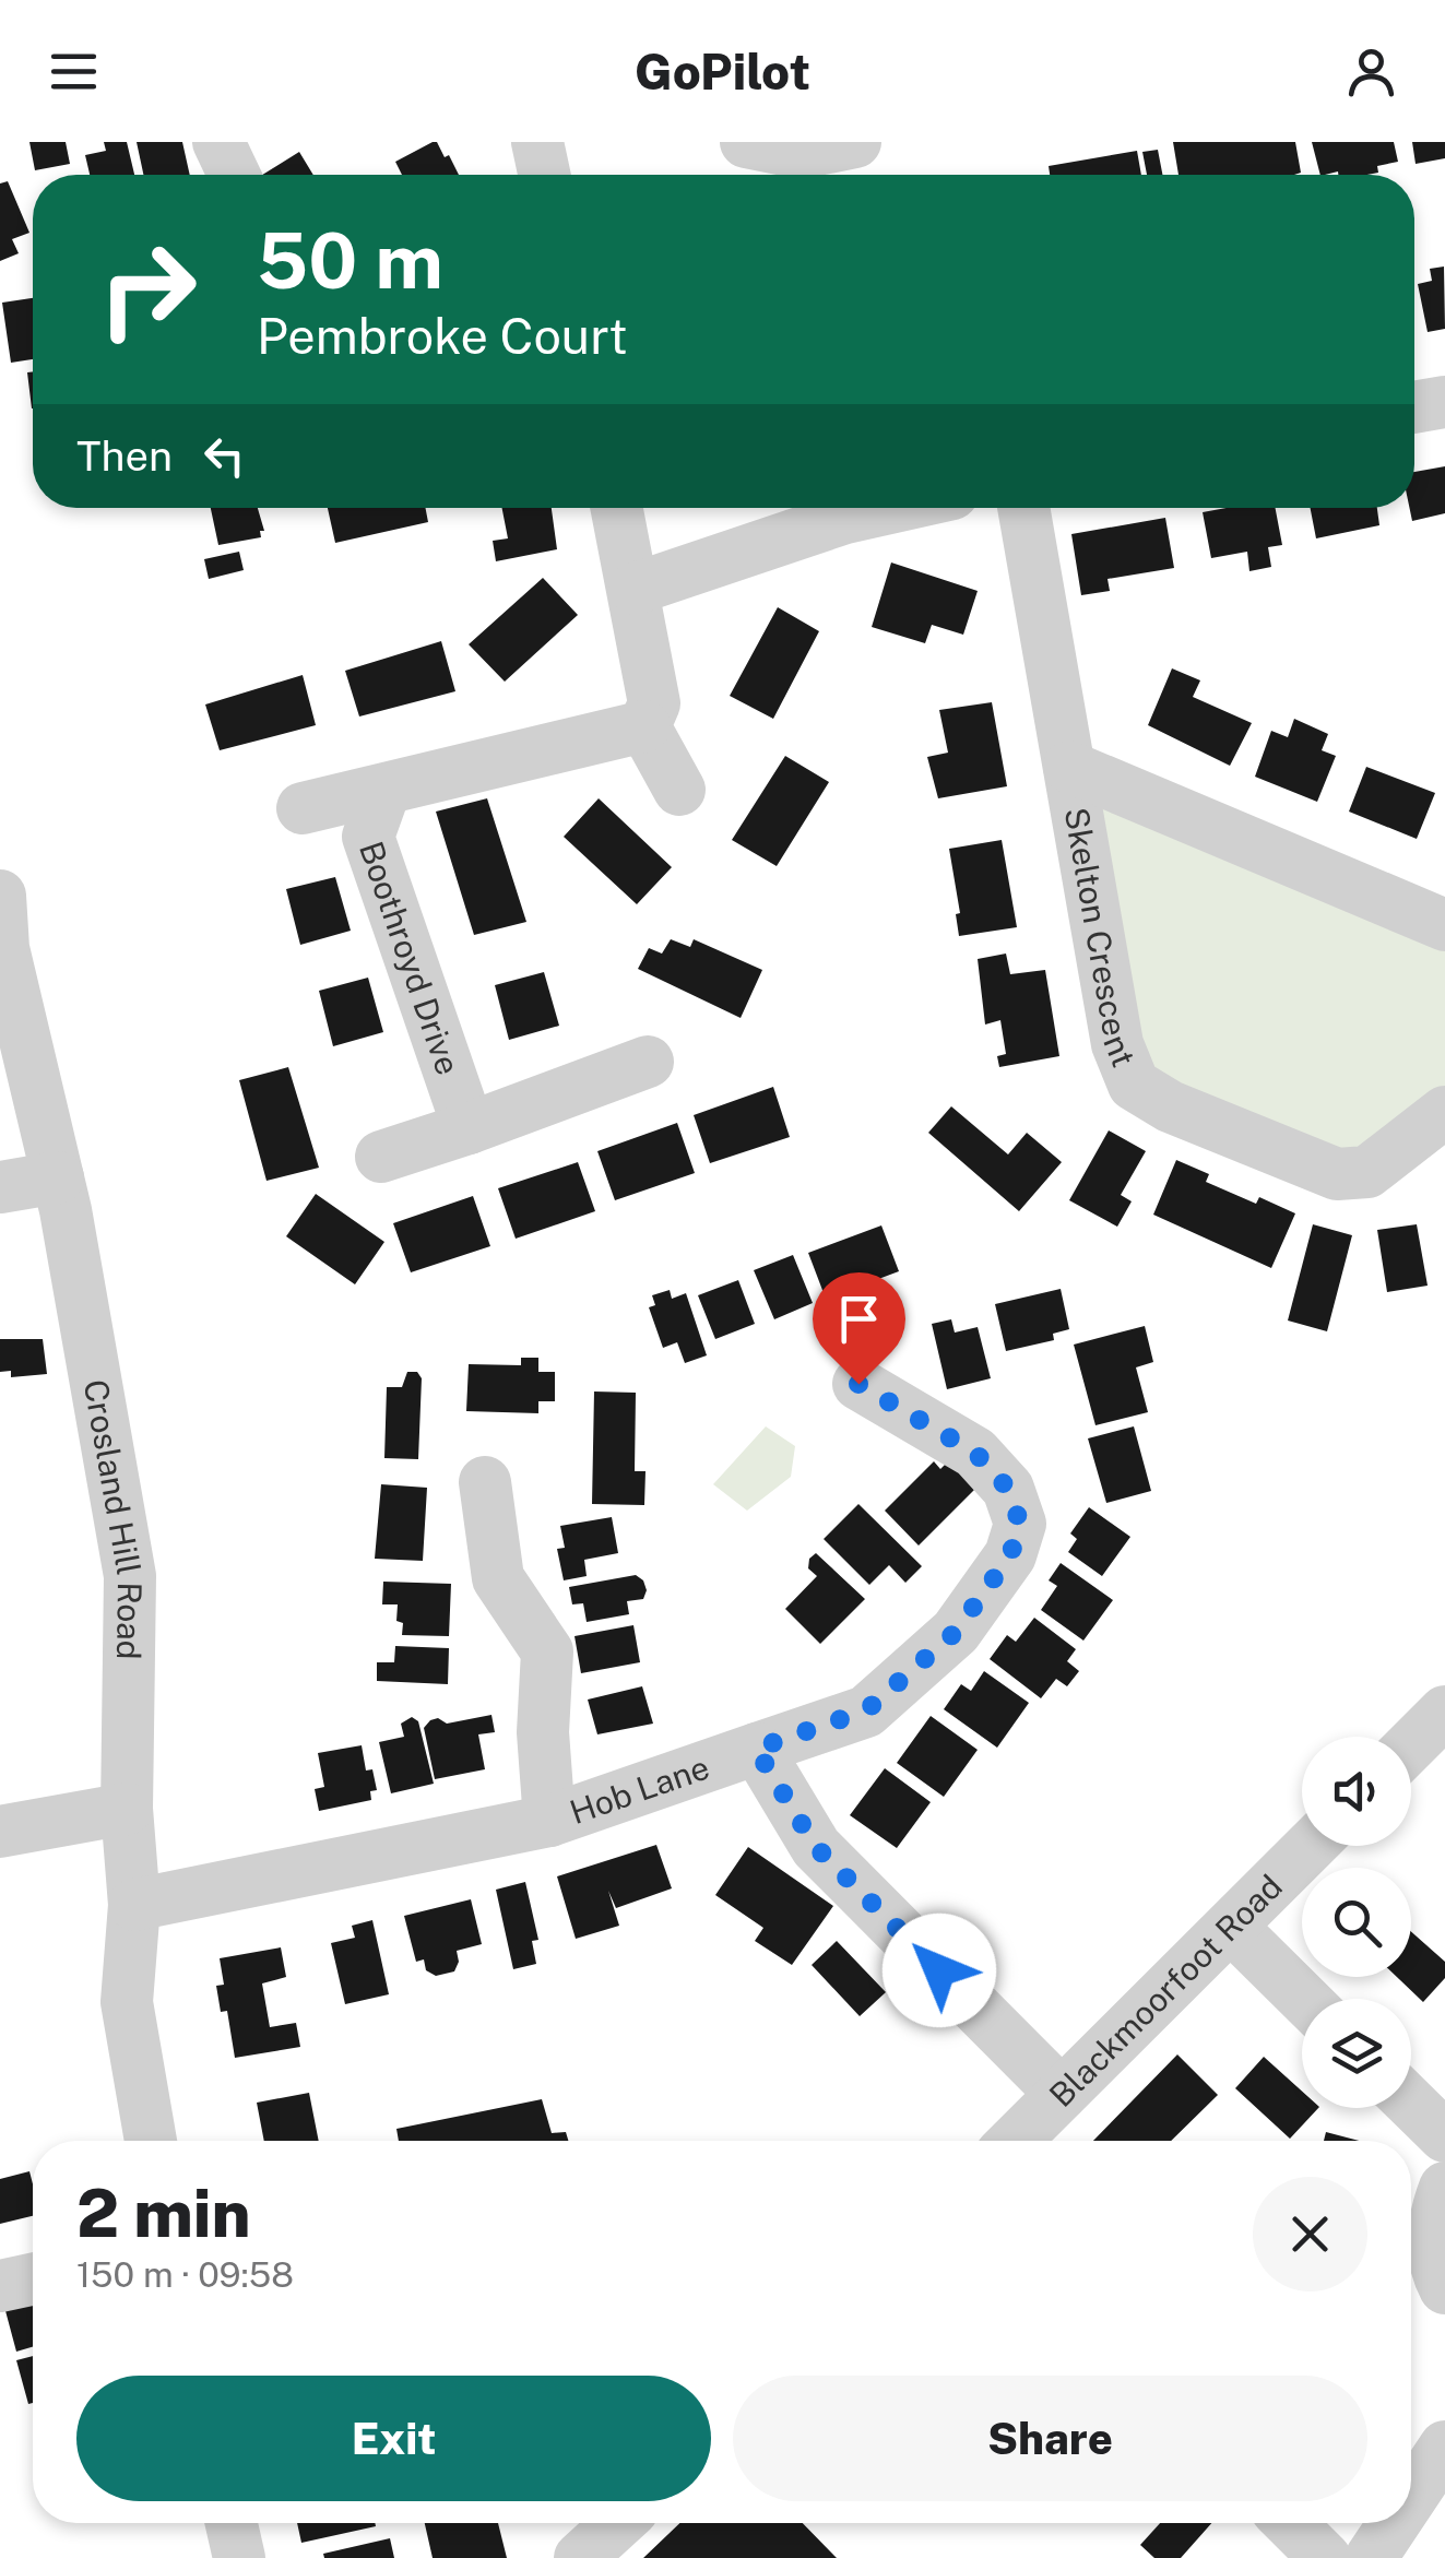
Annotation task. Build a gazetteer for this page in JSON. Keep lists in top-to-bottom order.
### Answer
{
  "streets": {
    "street": [
      "Skelton Crescent",
      "Boothroyd Drive",
      "Crosland Hill Road",
      "Hob Lane",
      "Blackmoorfoot Road"
    ]
  },
  "crossings": [
    ["Crosland Hill Road", "Hob Lane"]
  ],
  "page": {
    "header": "GoPilot",
    "turn": ["50 m", "Pembroke Court"],
    "then": "Then",
    "heading": ["2 min", "150 m · 09:58"],
    "buttons": ["Exit", "Share"]
  }
}
